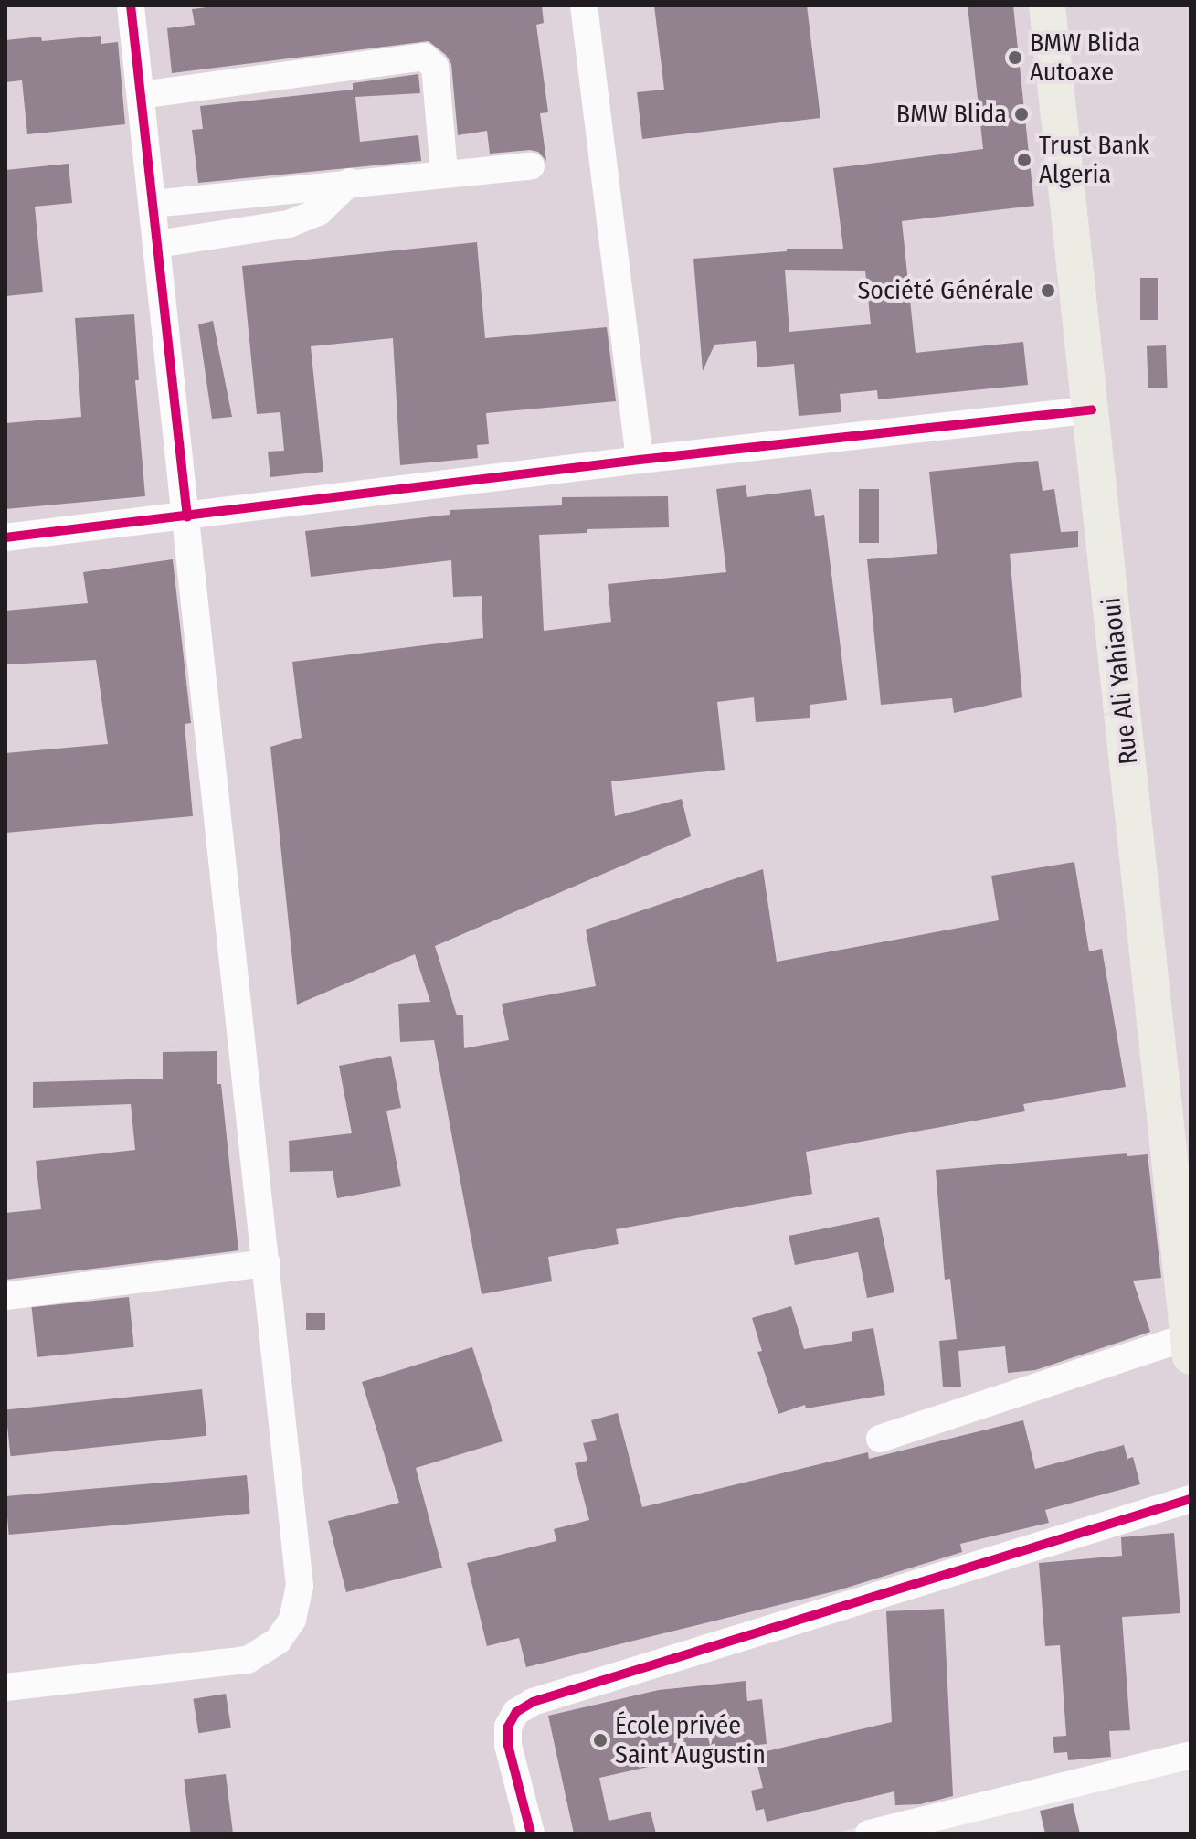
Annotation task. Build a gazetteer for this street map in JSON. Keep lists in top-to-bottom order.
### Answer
{
  "streets": {
    "main road": ["Rue Ali Yahiaoui"]
  },
  "places": [
    "BMW Blida Autoaxe",
    "BMW Blida",
    "Trust Bank Algeria",
    "Société Générale",
    "École privée Saint Augustin"
  ]
}
